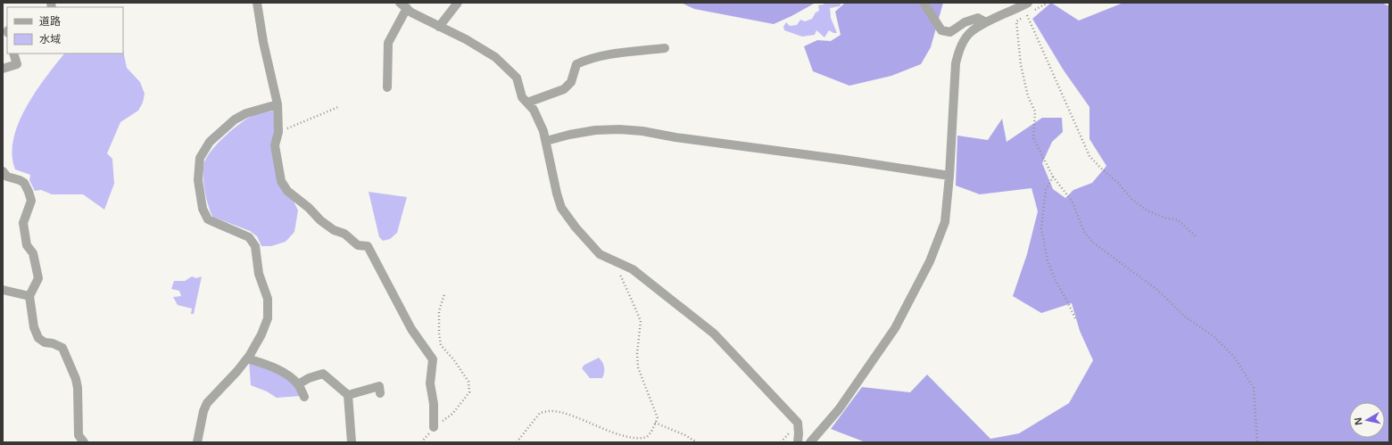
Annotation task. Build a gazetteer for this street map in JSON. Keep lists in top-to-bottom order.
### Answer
{
  "legend": ["道路", "水域"],
  "north": "left"
}
